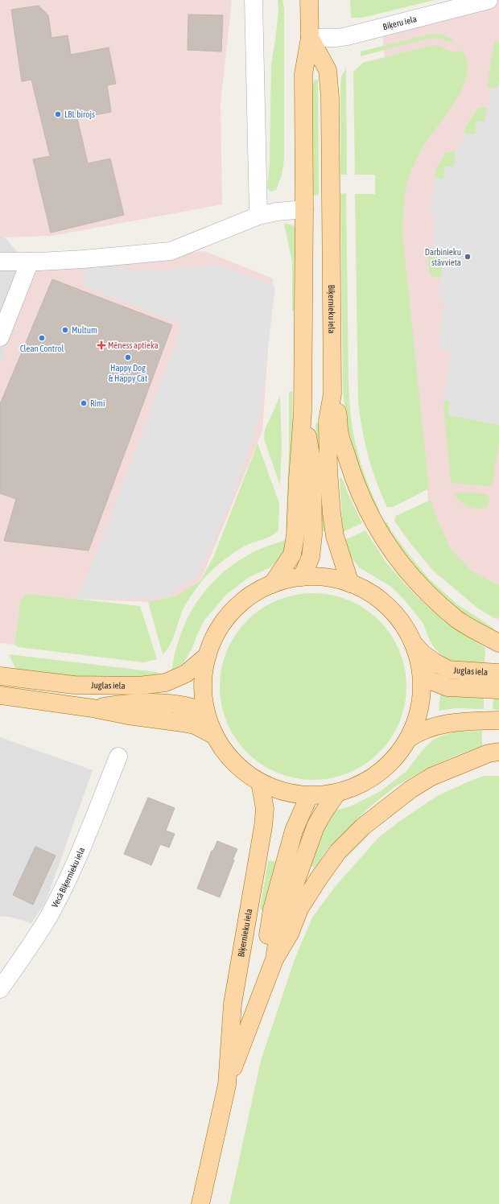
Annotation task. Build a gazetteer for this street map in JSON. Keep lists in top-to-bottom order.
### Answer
{
  "streets": {
    "main road": ["Biķernieku iela", "Juglas iela"],
    "street": ["Biķeru iela", "Vecā Biķernieku iela"]
  },
  "crossings": [
    ["Biķeru iela", "Biķernieku iela"]
  ],
  "places": {
    "other": [
      "LBL birojs",
      "Darbinieku stāvvieta",
      "Multum",
      "Clean Control",
      "Happy Dog & Happy Cat",
      "Rimi"
    ],
    "health": ["Mēness aptieka"]
  }
}
